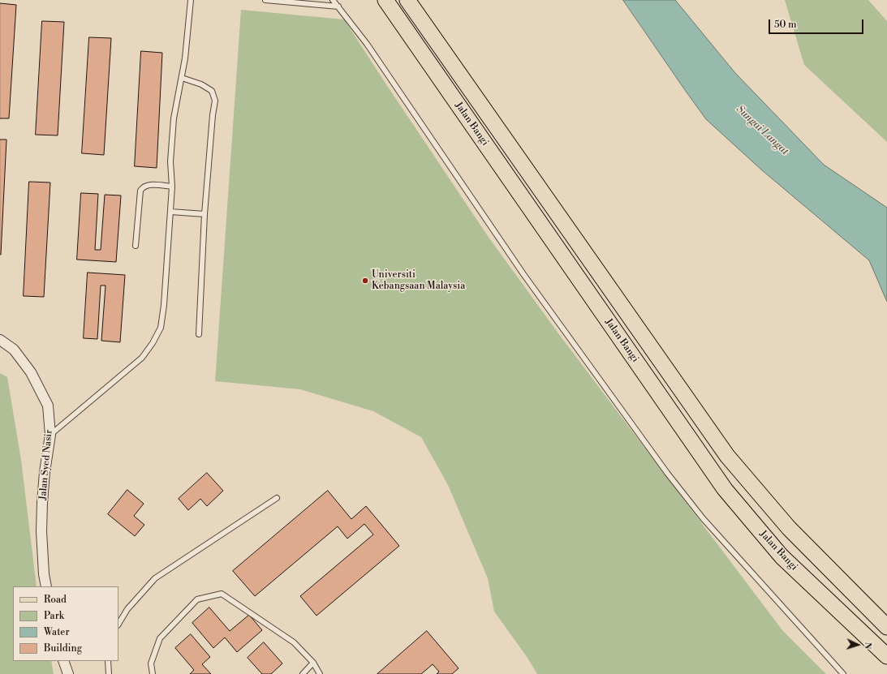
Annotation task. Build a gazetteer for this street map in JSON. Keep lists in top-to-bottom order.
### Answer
{
  "streets": {
    "main road": ["Jalan Bangi"],
    "street": ["Jalan Syed Nasir"]
  },
  "water": ["Sungai Langat"],
  "places": ["Universiti Kebangsaan Malaysia"],
  "legend": [
    "Road",
    "Park",
    "Water",
    "Building"
  ],
  "scale_bar": "50 m",
  "north": "right"
}
